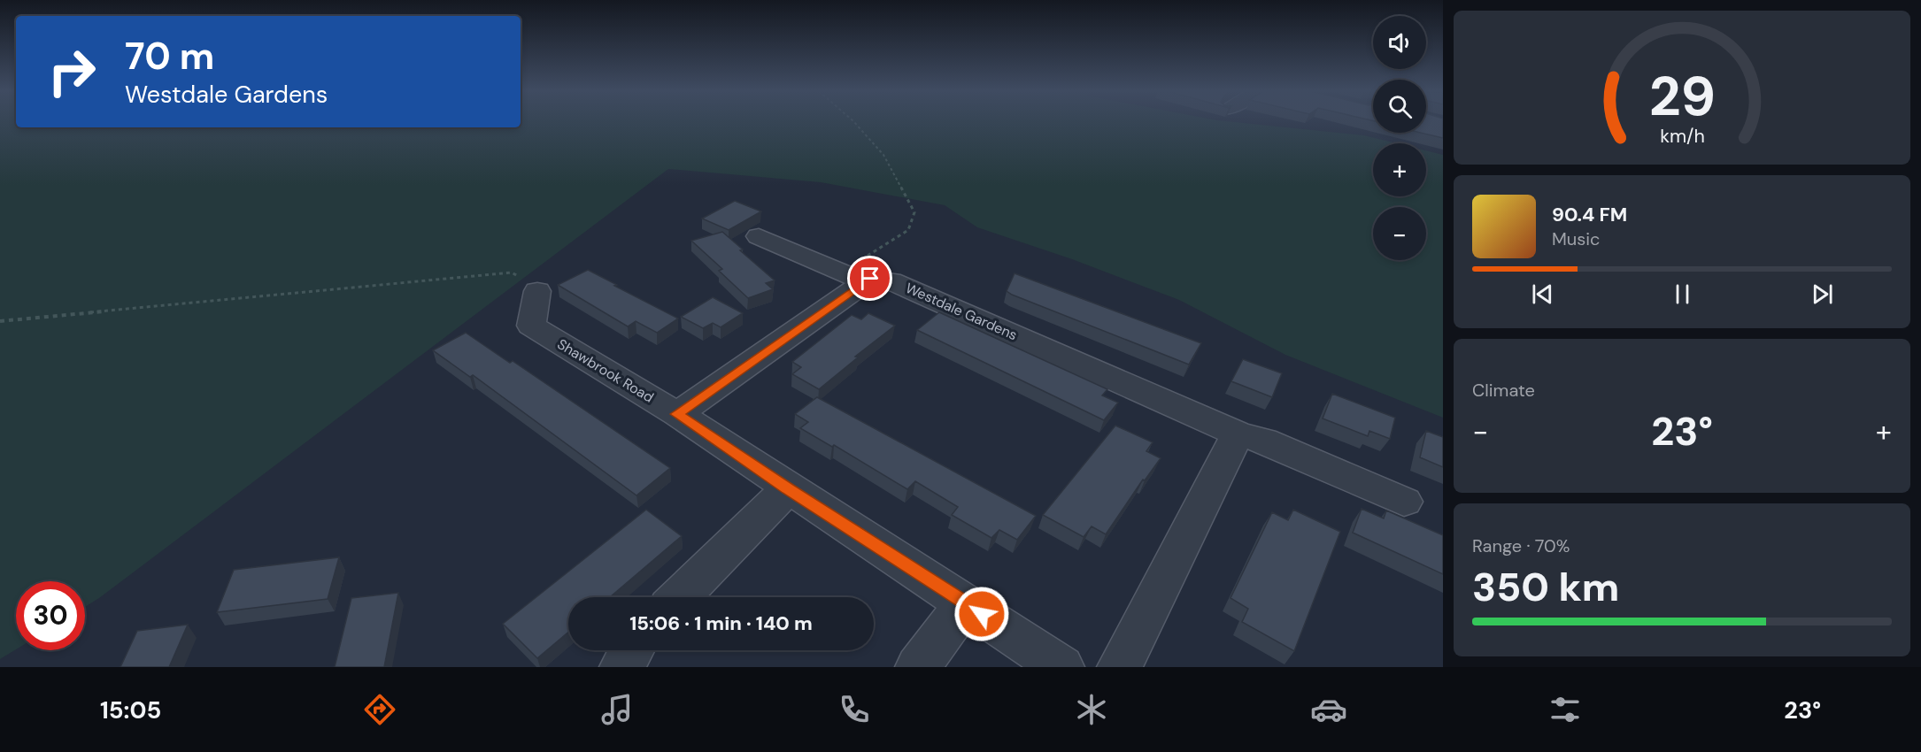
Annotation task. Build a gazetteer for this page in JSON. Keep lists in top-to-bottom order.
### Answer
{
  "streets": {
    "street": ["Westdale Gardens", "Shawbrook Road"]
  },
  "page": {
    "map_buttons": ["+", "−"],
    "turn": ["70 m", "Westdale Gardens"],
    "song": ["90.4 FM", "Music"],
    "tile": [
      "Climate",
      ["Range · 70%", "350 km"]
    ],
    "heat": ["−", "23°", "+"],
    "limit": "30",
    "trip": "15:06 · 1 min · 140 m",
    "tabs": ["15:05", "23°"],
    "gauge": ["29", "km/h"]
  }
}
